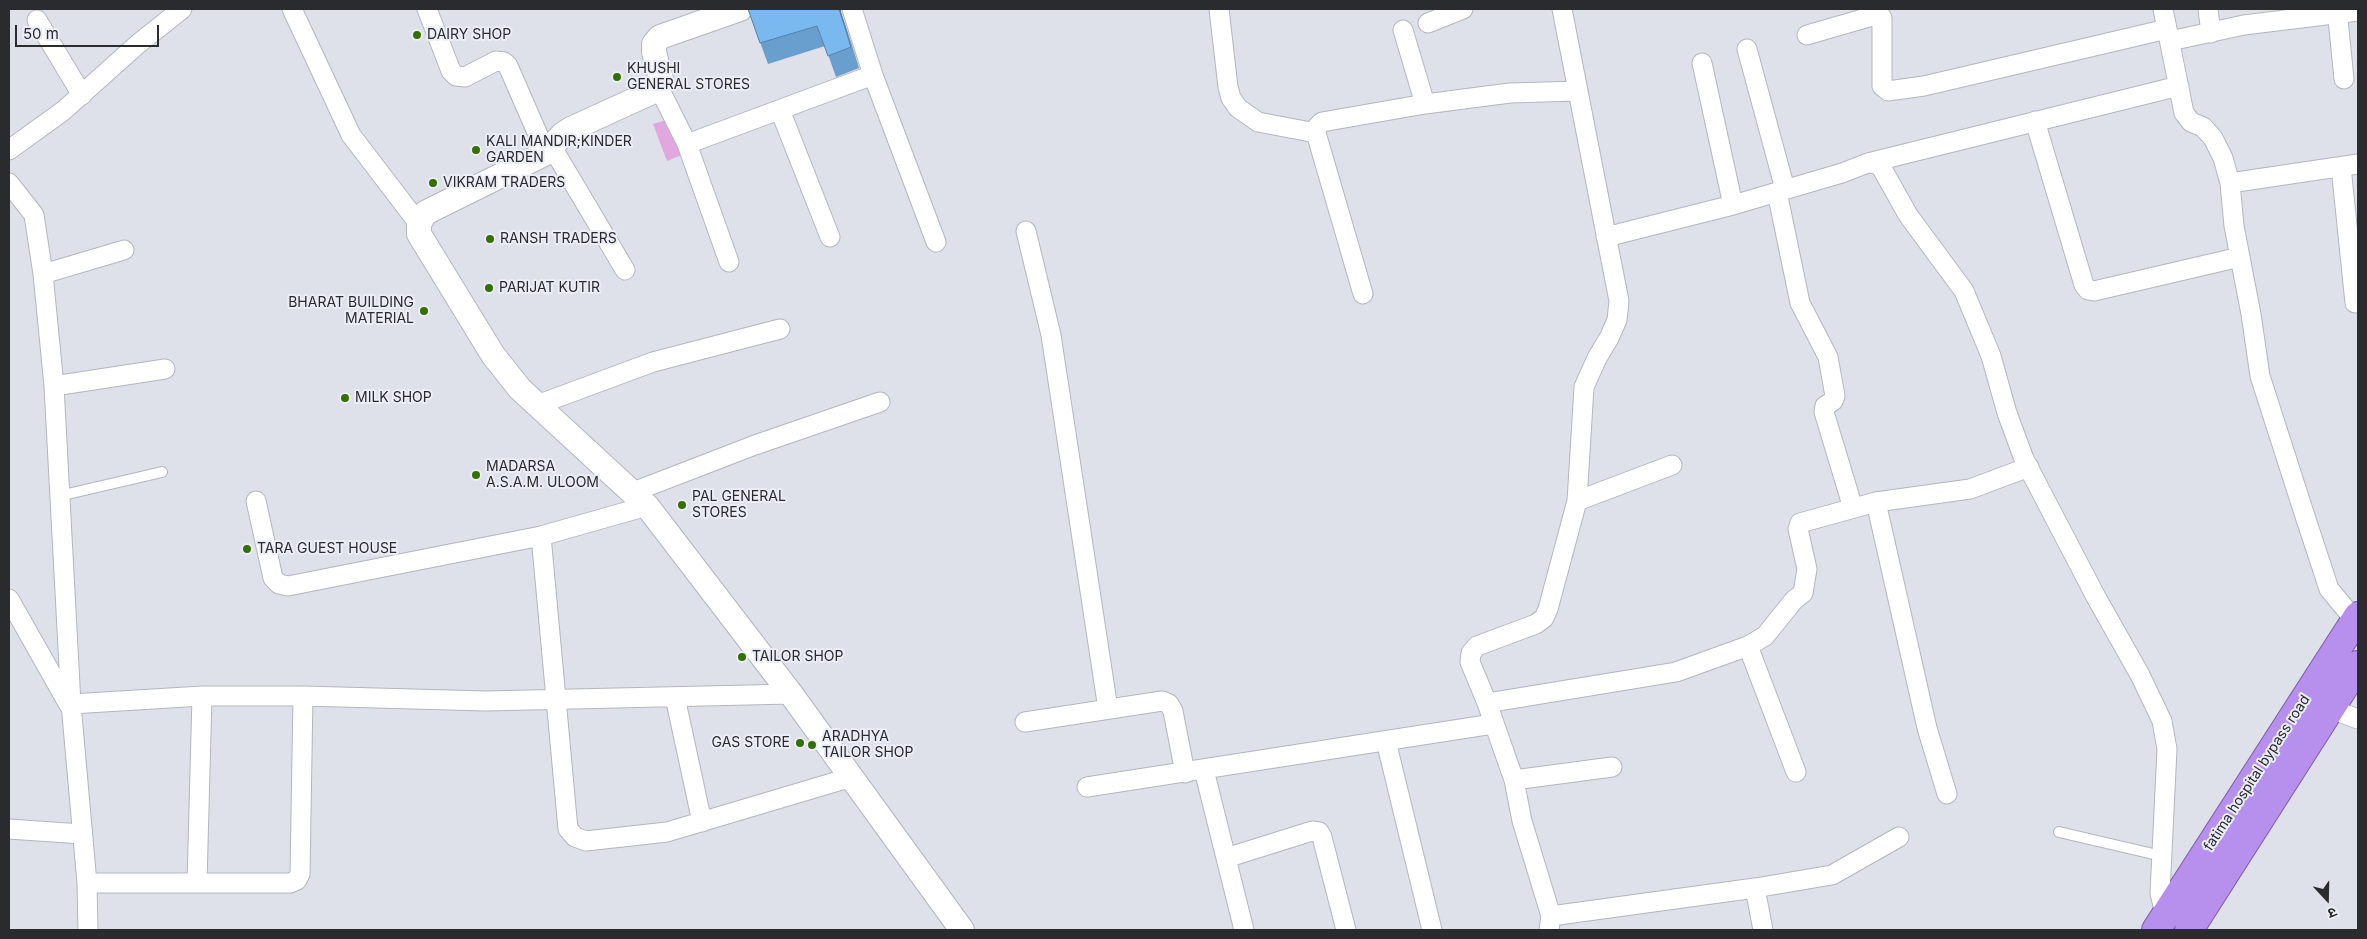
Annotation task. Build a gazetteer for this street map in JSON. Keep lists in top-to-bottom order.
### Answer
{
  "streets": {
    "highway": ["fatima hospital bypass road"]
  },
  "places": [
    "DAIRY SHOP",
    "KHUSHI GENERAL STORES",
    "KALI MANDIR;KINDER GARDEN",
    "VIKRAM TRADERS",
    "RANSH TRADERS",
    "PARIJAT KUTIR",
    "BHARAT BUILDING MATERIAL",
    "MILK SHOP",
    "MADARSA A.S.A.M. ULOOM",
    "PAL GENERAL STORES",
    "TARA GUEST HOUSE",
    "TAILOR SHOP",
    "GAS STORE",
    "ARADHYA TAILOR SHOP"
  ],
  "scale_bar": "50 m",
  "north": "bottom"
}
